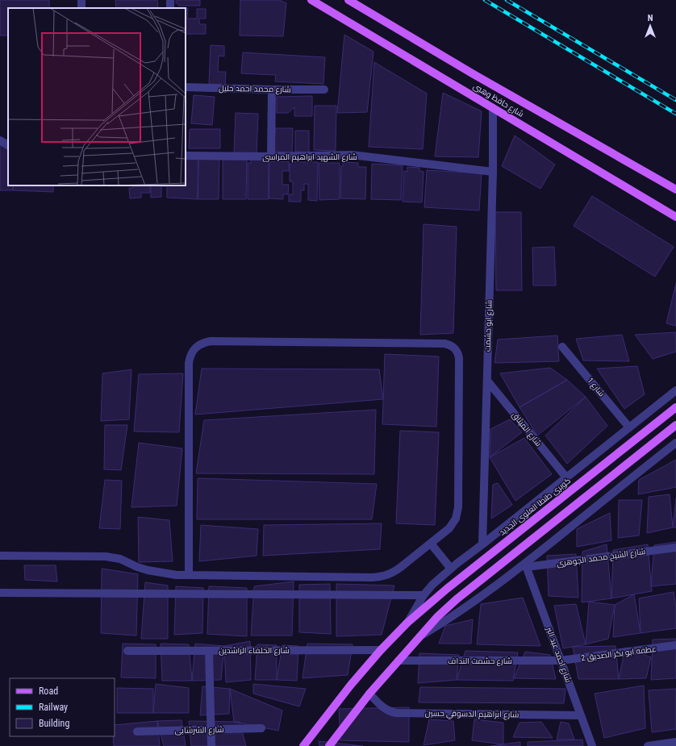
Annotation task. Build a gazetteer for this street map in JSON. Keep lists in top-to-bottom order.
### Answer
{
  "streets": {
    "main road": ["شارع حافظ وهبى", "كوبرى طنطا العلوى الجديد"],
    "street": [
      "شارع محمد احمد خليل",
      "شارع الشهيد ابراهيم المراسى",
      "شارع ابو حشمت",
      "شارع 1",
      "شارع الميثاق",
      "شارع الشيخ محمد الجوهرى",
      "شارع الخلفاء الراشدين",
      "عطفه ابو بكر الصديق 2",
      "شارع احمد عبد البر",
      "شارع حشمت النداف",
      "شارع ابراهيم الدسوقي حسين",
      "شارع الشرشابى"
    ]
  },
  "crossings": [
    ["شارع حافظ وهبى", "شارع ابو حشمت"],
    ["شارع الشهيد ابراهيم المراسى", "شارع ابو حشمت"],
    ["شارع ابو حشمت", "شارع الميثاق"],
    ["كوبرى طنطا العلوى الجديد", "شارع الخلفاء الراشدين"],
    ["شارع الشيخ محمد الجوهرى", "شارع احمد عبد البر"],
    ["عطفه ابو بكر الصديق 2", "شارع احمد عبد البر"],
    ["عطفه ابو بكر الصديق 2", "شارع حشمت النداف"],
    ["شارع احمد عبد البر", "شارع حشمت النداف"],
    ["شارع احمد عبد البر", "شارع ابراهيم الدسوقي حسين"]
  ],
  "legend": ["Road", "Railway", "Building"],
  "north": "top"
}
